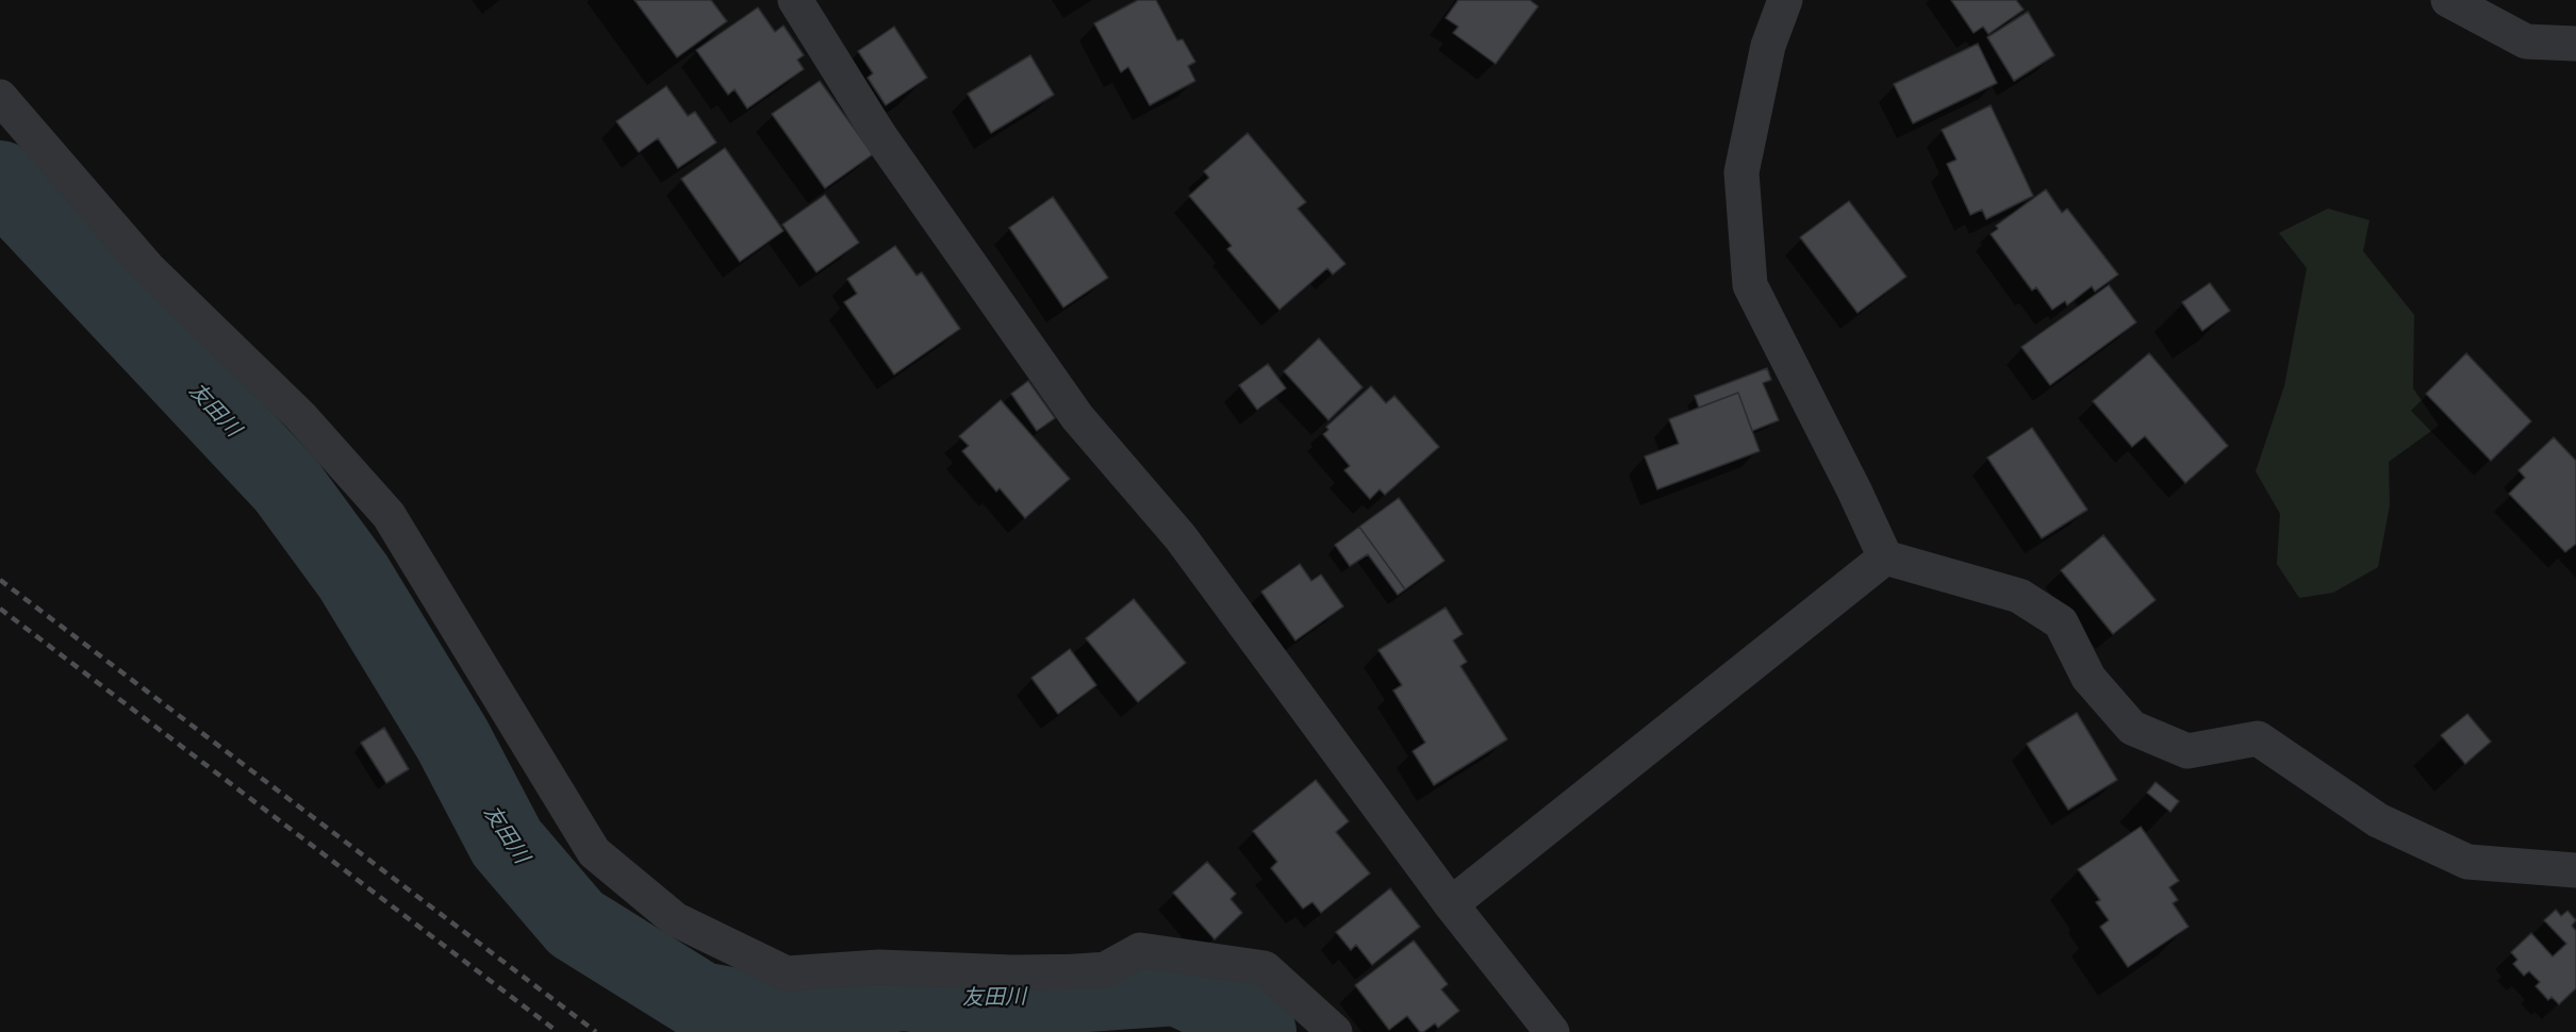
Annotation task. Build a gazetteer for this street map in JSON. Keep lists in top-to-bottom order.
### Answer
{
  "water": ["友田川"]
}
